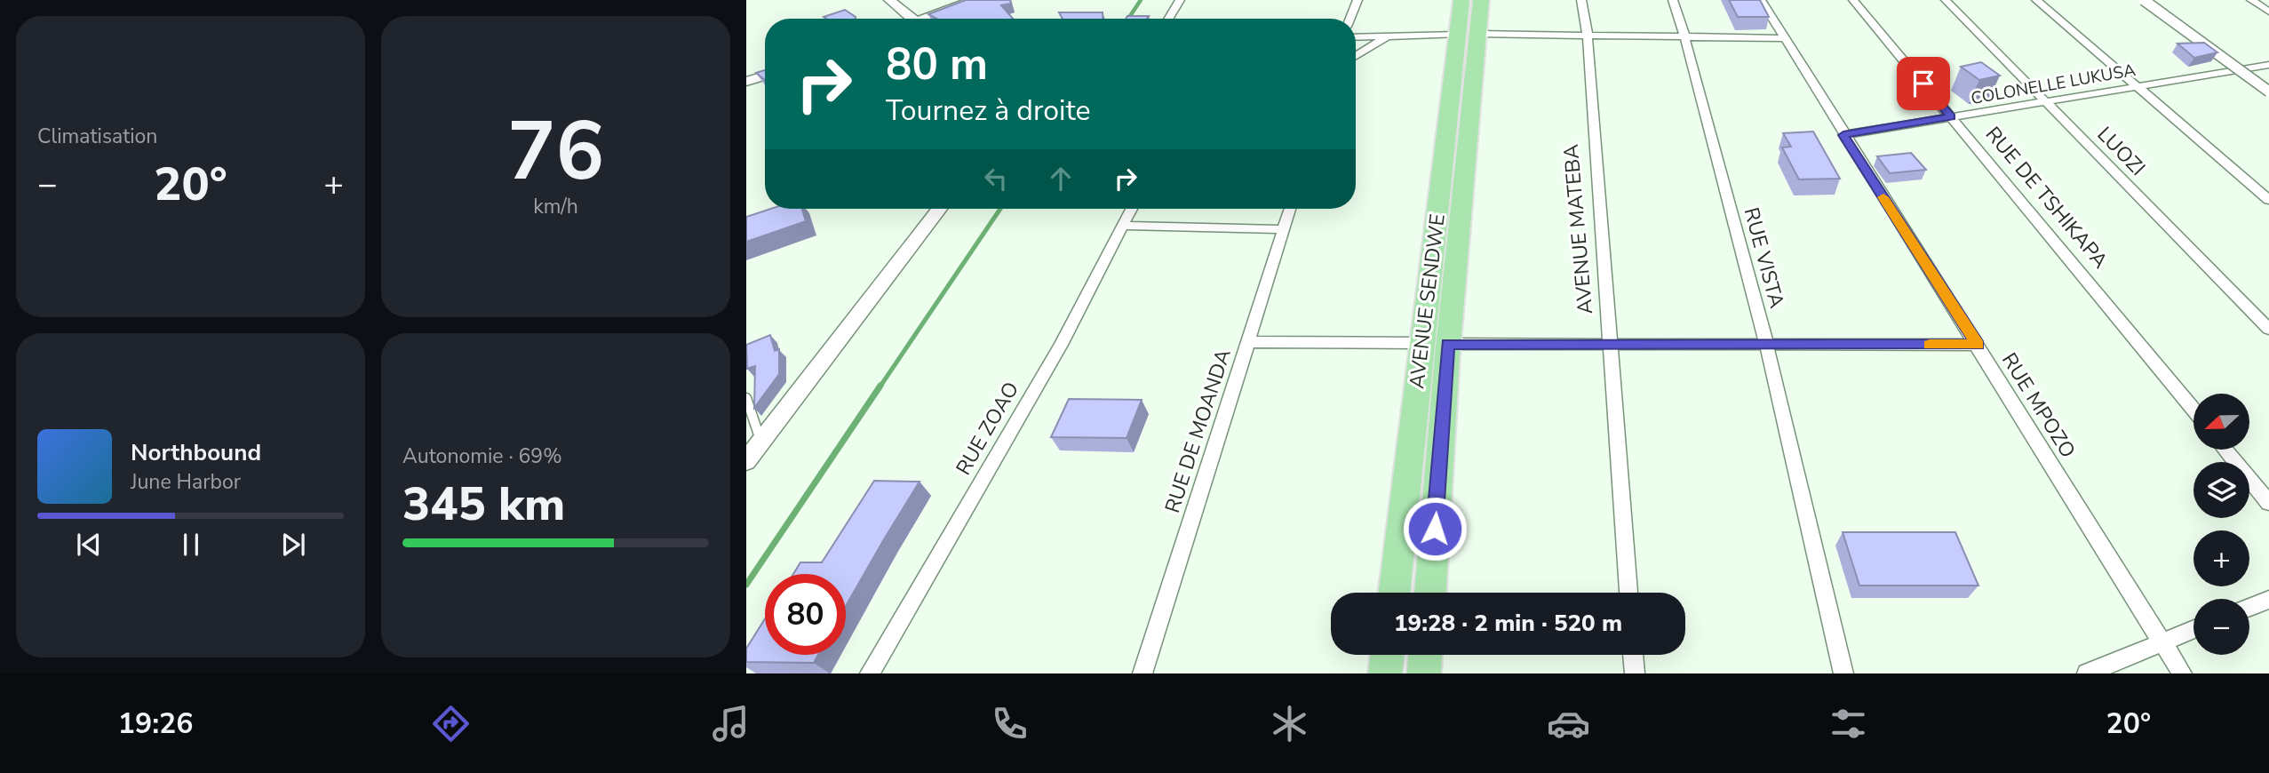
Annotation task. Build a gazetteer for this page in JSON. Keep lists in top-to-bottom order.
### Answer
{
  "streets": {
    "highway": ["AVENUE SENDWE"],
    "street": [
      "COLONELLE LUKUSA",
      "LUOZI",
      "RUE DE TSHIKAPA",
      "AVENUE MATEBA",
      "RUE VISTA",
      "RUE MPOZO",
      "RUE ZOAO",
      "RUE DE MOANDA"
    ]
  },
  "crossings": [
    ["COLONELLE LUKUSA", "LUOZI"],
    ["COLONELLE LUKUSA", "RUE DE TSHIKAPA"],
    ["COLONELLE LUKUSA", "RUE MPOZO"]
  ],
  "north": "left",
  "page": {
    "tile": [
      "Climatisation",
      ["76", "km/h"],
      ["Autonomie · 69%", "345 km"]
    ],
    "turn": ["80 m", "Tournez à droite"],
    "heat": ["−", "20°", "+"],
    "map_buttons": ["+", "−"],
    "song": ["Northbound", "June Harbor"],
    "limit": "80",
    "trip": "19:28 · 2 min · 520 m",
    "tabs": ["19:26", "20°"]
  }
}
